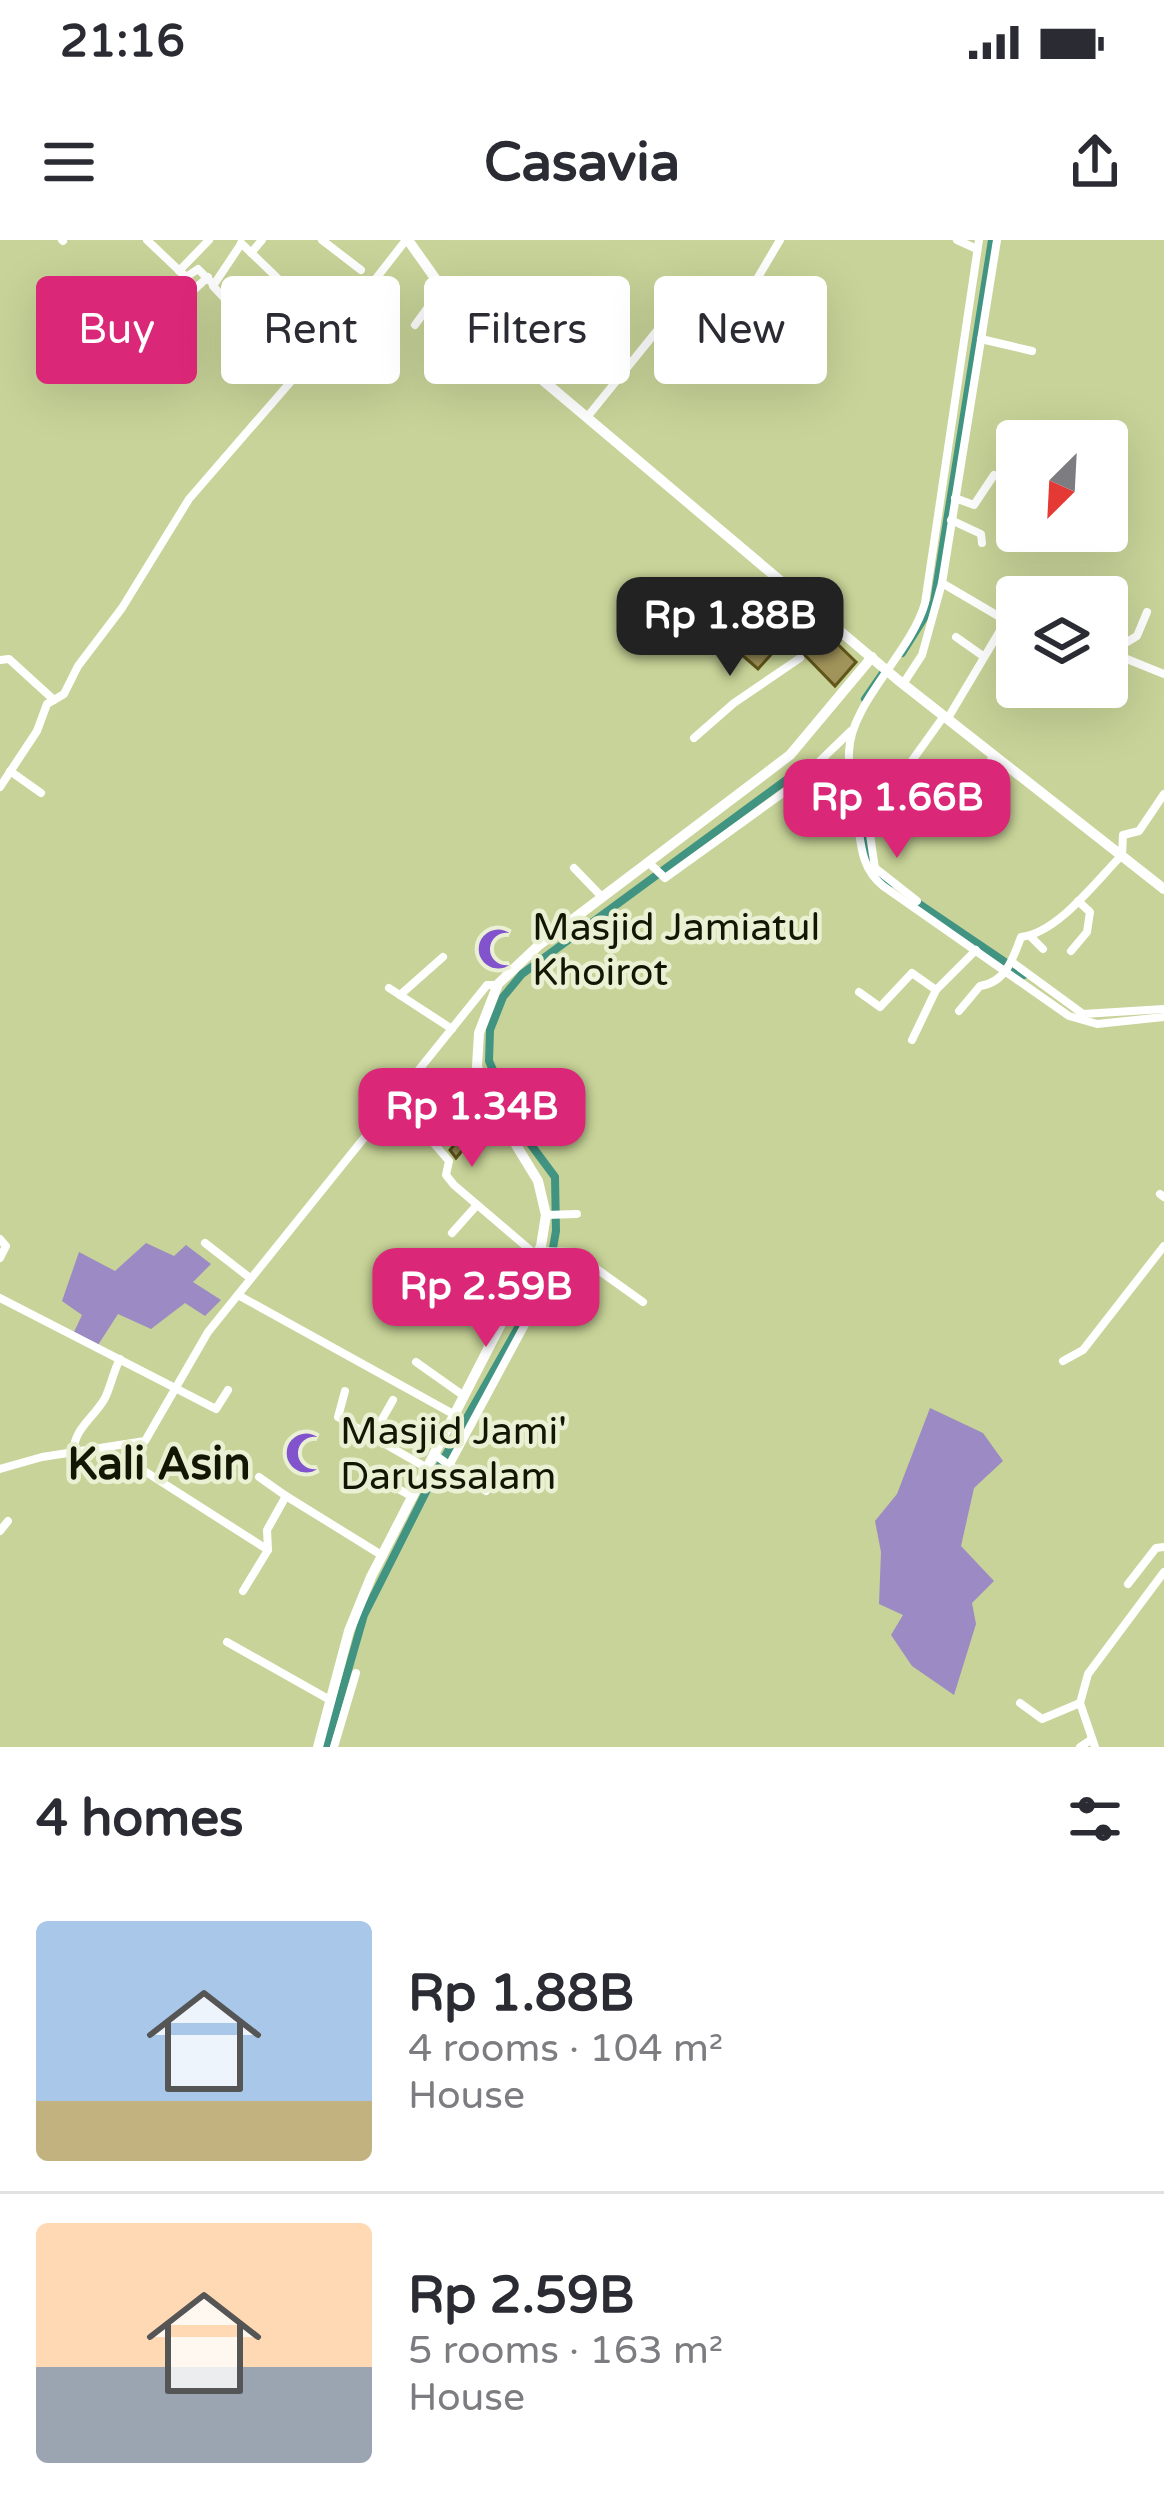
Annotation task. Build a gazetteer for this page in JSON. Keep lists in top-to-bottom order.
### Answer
{
  "districts": ["Kali Asin"],
  "places": {
    "mosque": ["Masjid Jamiatul Khoirot", "Masjid Jami' Darussalam"]
  },
  "north": "bottom left",
  "page": {
    "status": "21:16",
    "header": "Casavia",
    "chip": [
      "Buy",
      "Rent",
      "Filters",
      "New"
    ],
    "price": [
      "Rp 1.88B",
      "Rp 1.66B",
      "Rp 1.34B",
      "Rp 2.59B"
    ],
    "heading": "4 homes",
    "list": [
      {
        "name": "Rp 1.88B",
        "note": "4 rooms · 104 m² · House"
      },
      {
        "name": "Rp 2.59B",
        "note": "5 rooms · 163 m² · House"
      }
    ]
  }
}
